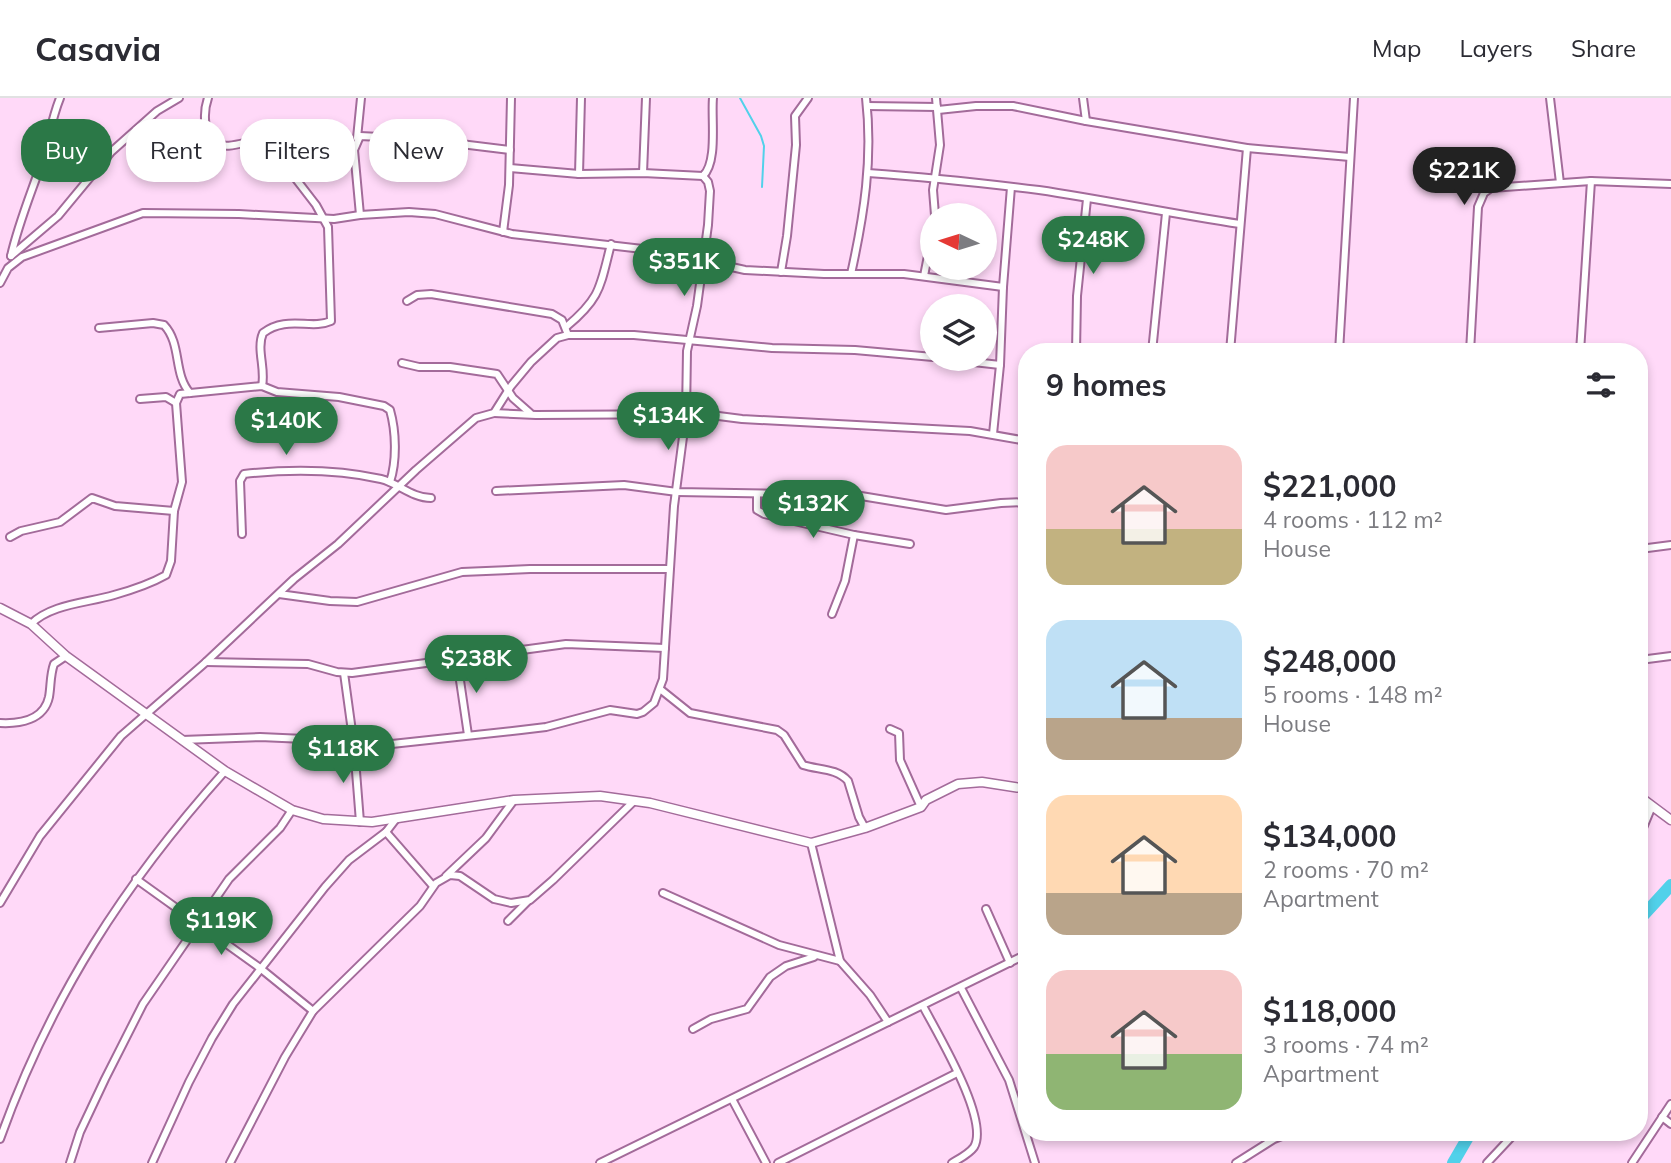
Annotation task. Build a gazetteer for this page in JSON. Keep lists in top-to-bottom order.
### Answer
{
  "north": "left",
  "page": {
    "header": "Casavia",
    "nav": ["Map", "Layers", "Share"],
    "chip": [
      "Buy",
      "Rent",
      "Filters",
      "New"
    ],
    "price": [
      "$221K",
      "$248K",
      "$351K",
      "$134K",
      "$140K",
      "$132K",
      "$238K",
      "$118K",
      "$119K"
    ],
    "heading": "9 homes",
    "list": [
      {
        "name": "$221,000",
        "note": "4 rooms · 112 m² · House"
      },
      {
        "name": "$248,000",
        "note": "5 rooms · 148 m² · House"
      },
      {
        "name": "$134,000",
        "note": "2 rooms · 70 m² · Apartment"
      },
      {
        "name": "$118,000",
        "note": "3 rooms · 74 m² · Apartment"
      }
    ]
  }
}
